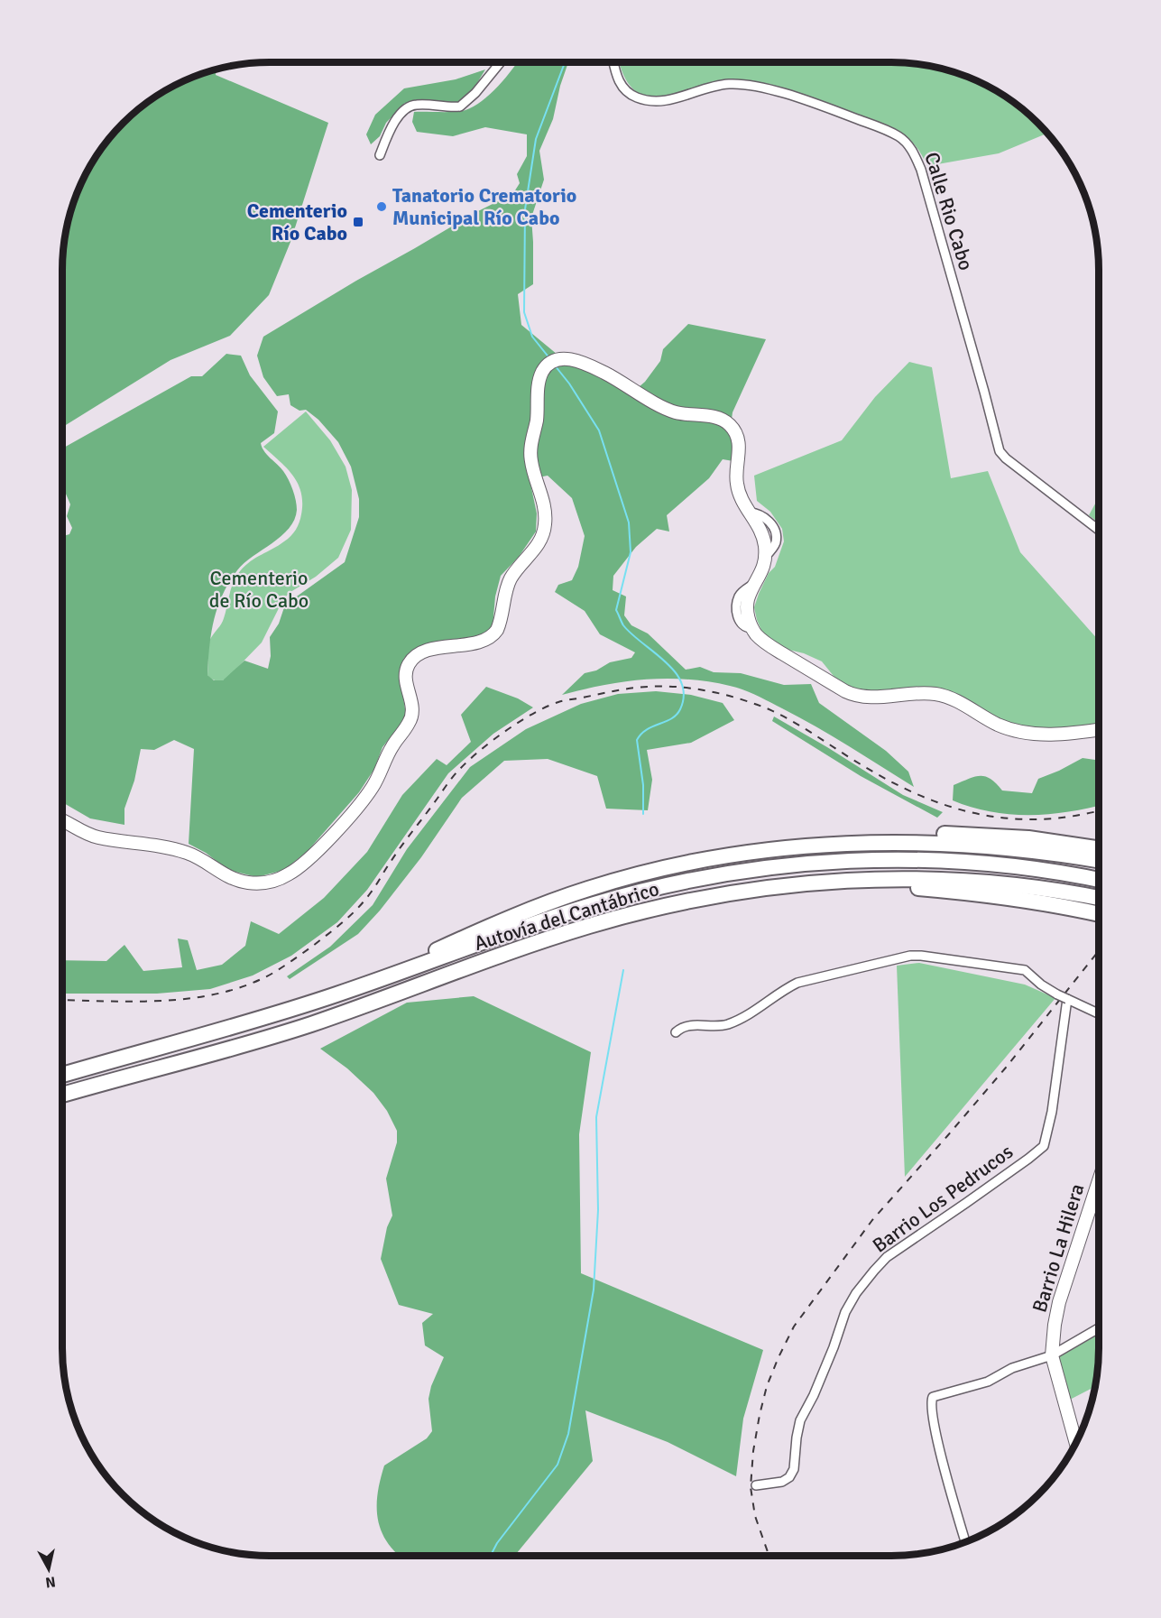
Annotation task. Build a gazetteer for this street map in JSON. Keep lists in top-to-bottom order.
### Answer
{
  "streets": {
    "highway": ["Autovía del Cantábrico"],
    "street": ["Calle Rio Cabo", "Barrio Los Pedrucos", "Barrio La Hilera"]
  },
  "parks": ["Cementerio de Río Cabo"],
  "places": {
    "other": ["Tanatorio Crematorio Municipal Río Cabo"],
    "transit": ["Cementerio Río Cabo"]
  },
  "north": "bottom"
}
